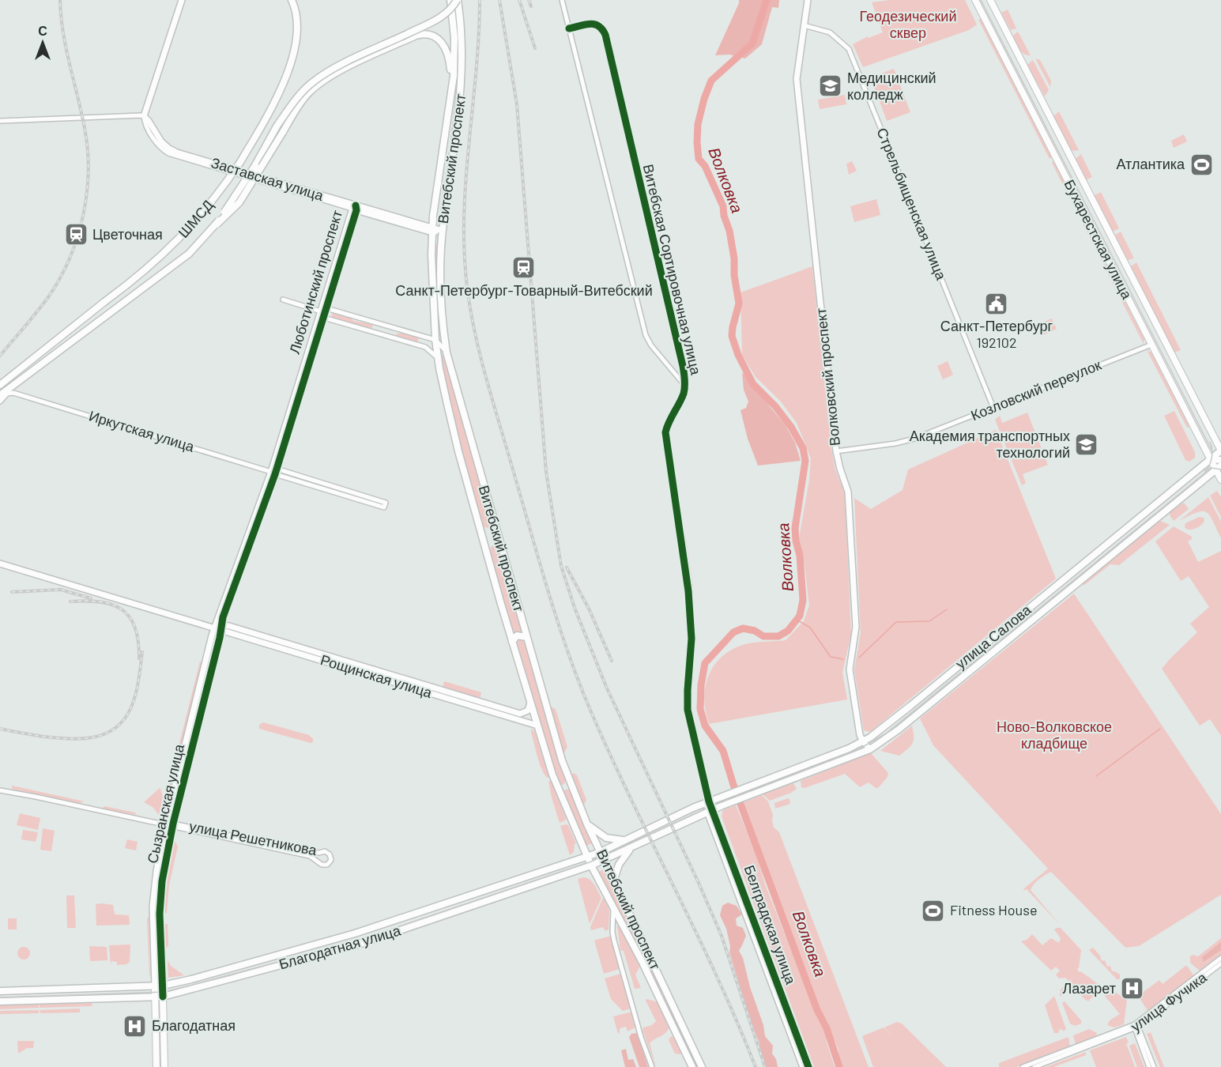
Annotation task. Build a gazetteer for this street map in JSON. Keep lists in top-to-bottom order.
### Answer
{
  "streets": {
    "main road": [
      "Витебский проспект",
      "ШМСД",
      "Бухарестская улица",
      "улица Салова",
      "Сызранская улица",
      "Благодатная улица"
    ],
    "street": [
      "Заставская улица",
      "Стрельбищенская улица",
      "Витебская Сортировочная улица",
      "Люботинский проспект",
      "Волковский проспект",
      "Козловский переулок",
      "Иркутская улица",
      "Рощинская улица",
      "улица Решетникова",
      "Белградская улица",
      "улица Фучика"
    ]
  },
  "crossings": [
    ["Витебский проспект", "Заставская улица"],
    ["Витебский проспект", "ШМСД"],
    ["Витебский проспект", "Рощинская улица"],
    ["Витебский проспект", "Благодатная улица"],
    ["Заставская улица", "Люботинский проспект"],
    ["Стрельбищенская улица", "Волковский проспект"],
    ["Стрельбищенская улица", "Козловский переулок"],
    ["Бухарестская улица", "Козловский переулок"],
    ["Бухарестская улица", "улица Салова"],
    ["Витебская Сортировочная улица", "Белградская улица"],
    ["Витебская Сортировочная улица", "Благодатная улица"],
    ["Люботинский проспект", "Иркутская улица"],
    ["Люботинский проспект", "Рощинская улица"],
    ["Люботинский проспект", "Сызранская улица"],
    ["Волковский проспект", "Козловский переулок"],
    ["Волковский проспект", "улица Салова"],
    ["Рощинская улица", "Сызранская улица"],
    ["Сызранская улица", "улица Решетникова"],
    ["Сызранская улица", "Благодатная улица"],
    ["Белградская улица", "Благодатная улица"]
  ],
  "water": ["Волковка"],
  "parks": ["Геодезический сквер", "Ново-Волковское кладбище"],
  "places": {
    "school or university": ["Медицинский колледж", "Академия транспортных технологий"],
    "sports": ["Атлантика", "Fitness House"],
    "station": ["Цветочная", "Санкт-Петербург-Товарный-Витебский"],
    "public building": ["Санкт-Петербург 192102"],
    "hospital": ["Лазарет", "Благодатная"]
  },
  "north": "top"
}
